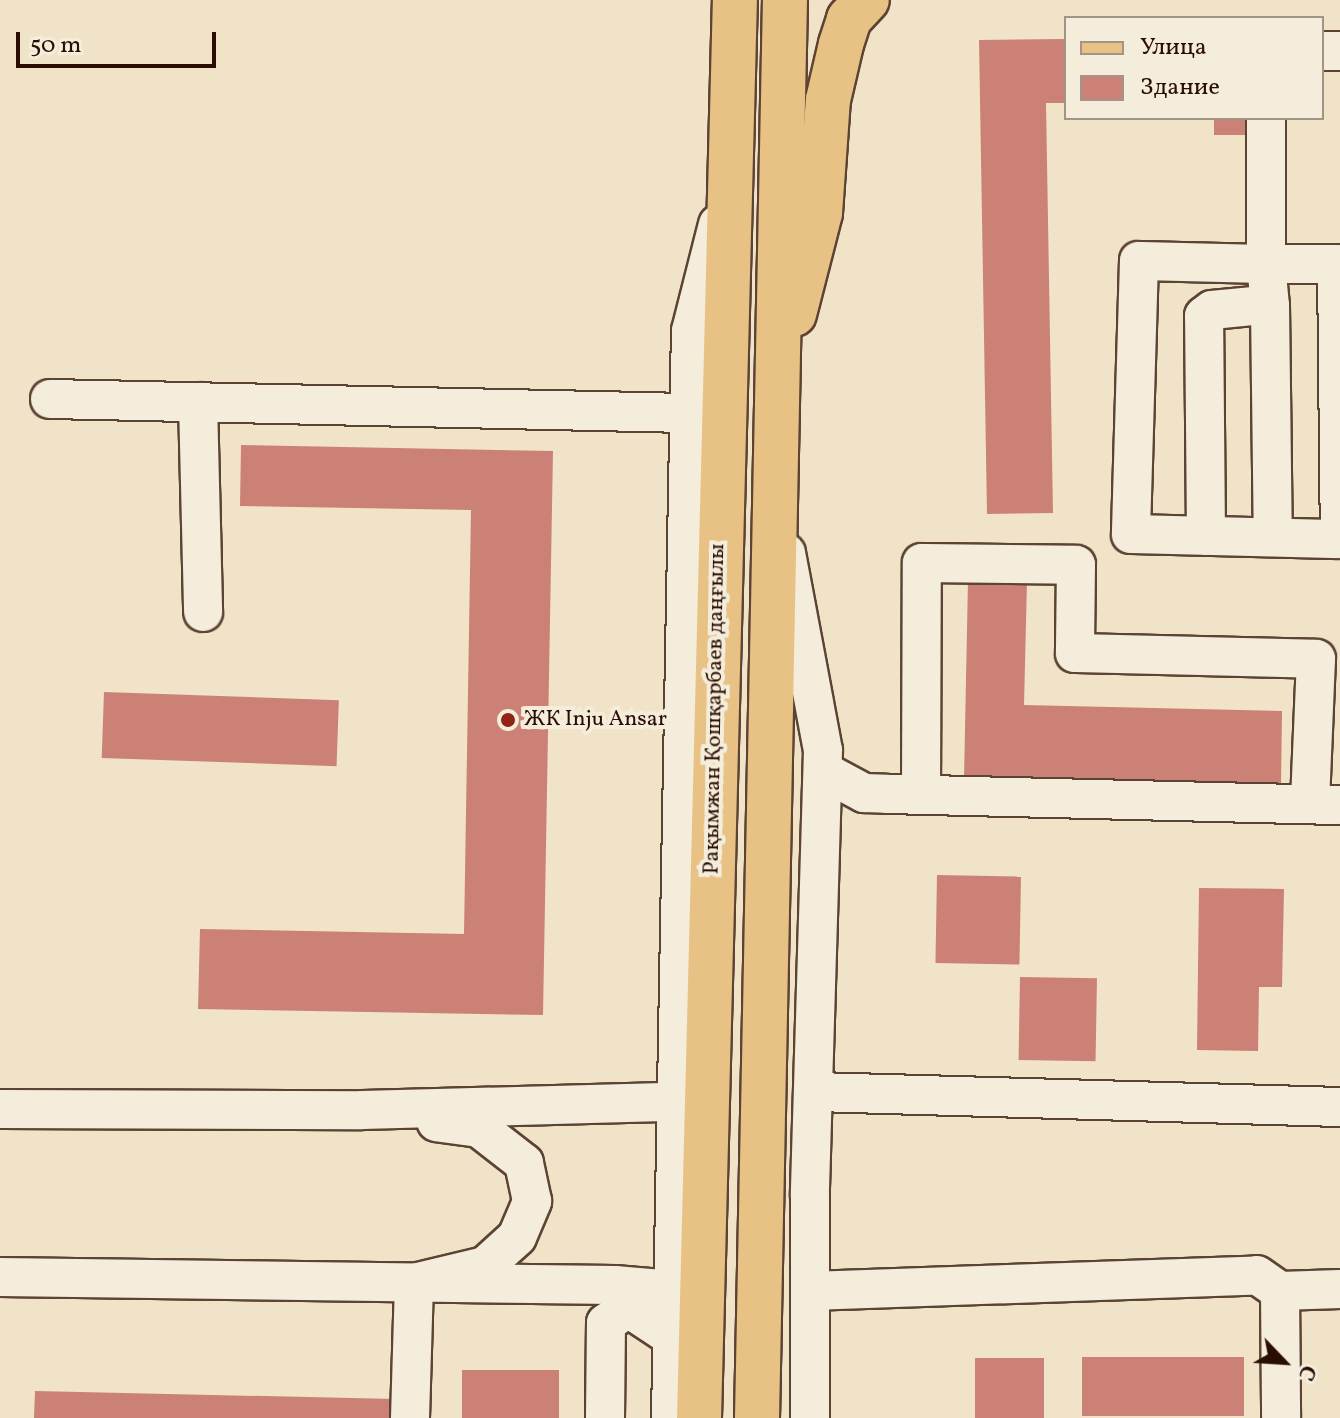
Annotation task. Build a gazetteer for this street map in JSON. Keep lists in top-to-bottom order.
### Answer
{
  "streets": {
    "main road": ["Рақымжан Қошқарбаев даңғылы"]
  },
  "places": ["ЖК Inju Ansar"],
  "legend": ["Улица", "Здание"],
  "scale_bar": "50 m",
  "north": "bottom right"
}
